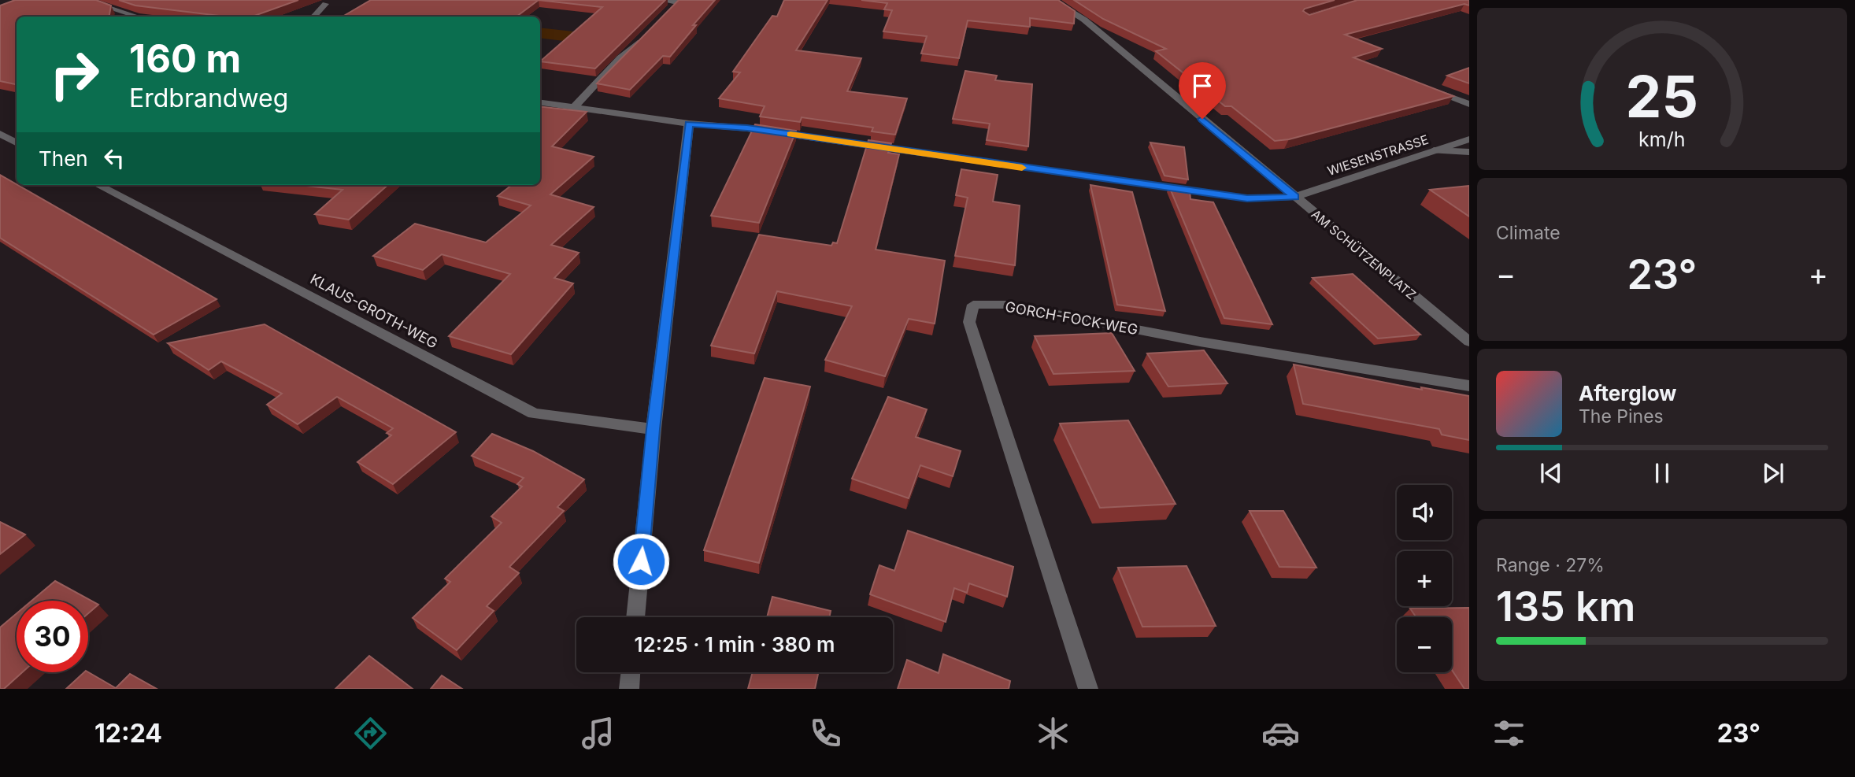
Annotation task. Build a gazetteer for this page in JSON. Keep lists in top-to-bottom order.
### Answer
{
  "streets": {
    "street": [
      "WIESENSTRASSE",
      "AM SCHÜTZENPLATZ",
      "KLAUS-GROTH-WEG",
      "GORCH-FOCK-WEG"
    ]
  },
  "crossings": [
    ["WIESENSTRASSE", "AM SCHÜTZENPLATZ"]
  ],
  "page": {
    "turn": ["160 m", "Erdbrandweg"],
    "then": "Then",
    "tile": [
      "Climate",
      ["Range · 27%", "135 km"]
    ],
    "heat": ["−", "23°", "+"],
    "song": ["Afterglow", "The Pines"],
    "map_buttons": ["+", "−"],
    "limit": "30",
    "trip": "12:25 · 1 min · 380 m",
    "tabs": ["12:24", "23°"],
    "gauge": ["25", "km/h"]
  }
}
